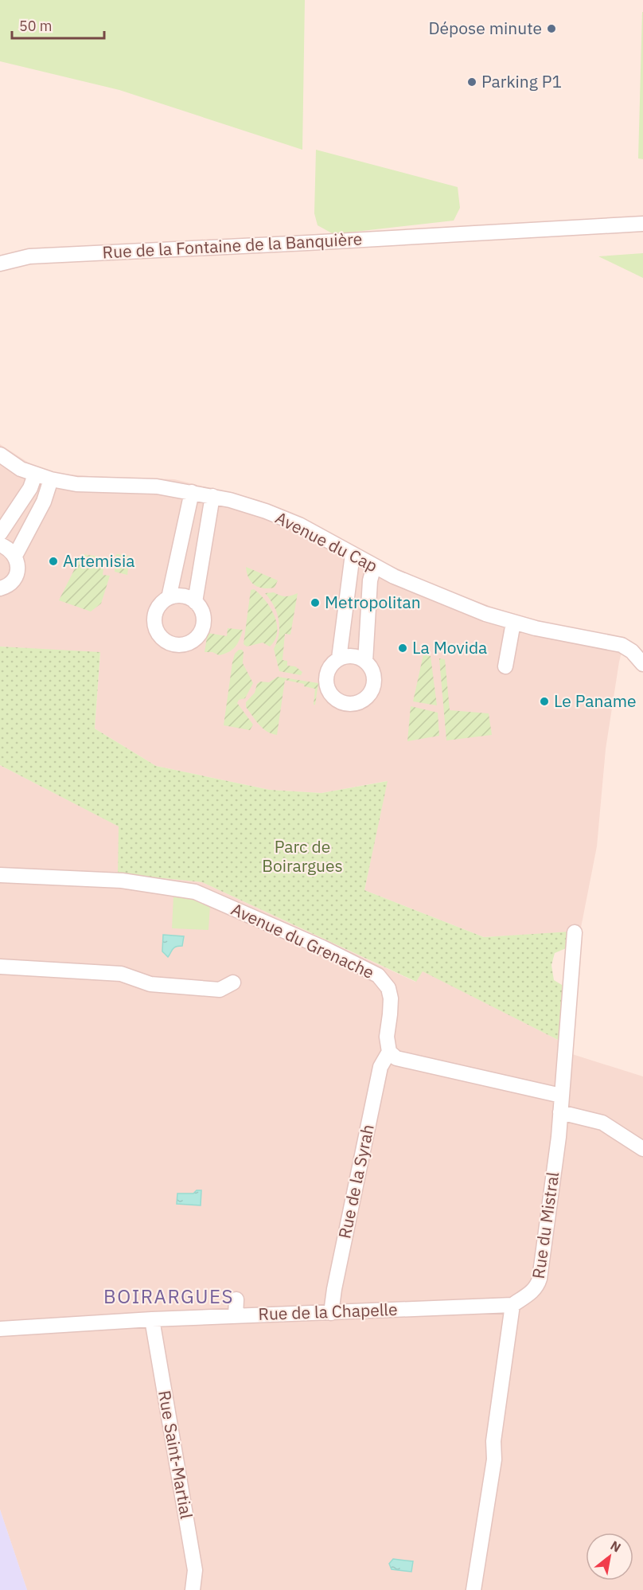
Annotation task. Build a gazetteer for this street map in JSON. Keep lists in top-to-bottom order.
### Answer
{
  "streets": {
    "street": [
      "Rue de la Fontaine de la Banquière",
      "Avenue du Cap",
      "Avenue du Grenache",
      "Rue de la Syrah",
      "Rue du Mistral",
      "Rue de la Chapelle",
      "Rue Saint-Martial"
    ]
  },
  "crossings": [
    ["Avenue du Grenache", "Rue de la Syrah"],
    ["Rue de la Syrah", "Rue de la Chapelle"],
    ["Rue du Mistral", "Rue de la Chapelle"],
    ["Rue de la Chapelle", "Rue Saint-Martial"]
  ],
  "districts": ["BOIRARGUES"],
  "parks": ["Parc de Boirargues"],
  "places": [
    "Dépose minute",
    "Parking P1",
    "Artemisia",
    "Metropolitan",
    "La Movida",
    "Le Paname"
  ],
  "scale_bar": "50 m",
  "north": "top right"
}
